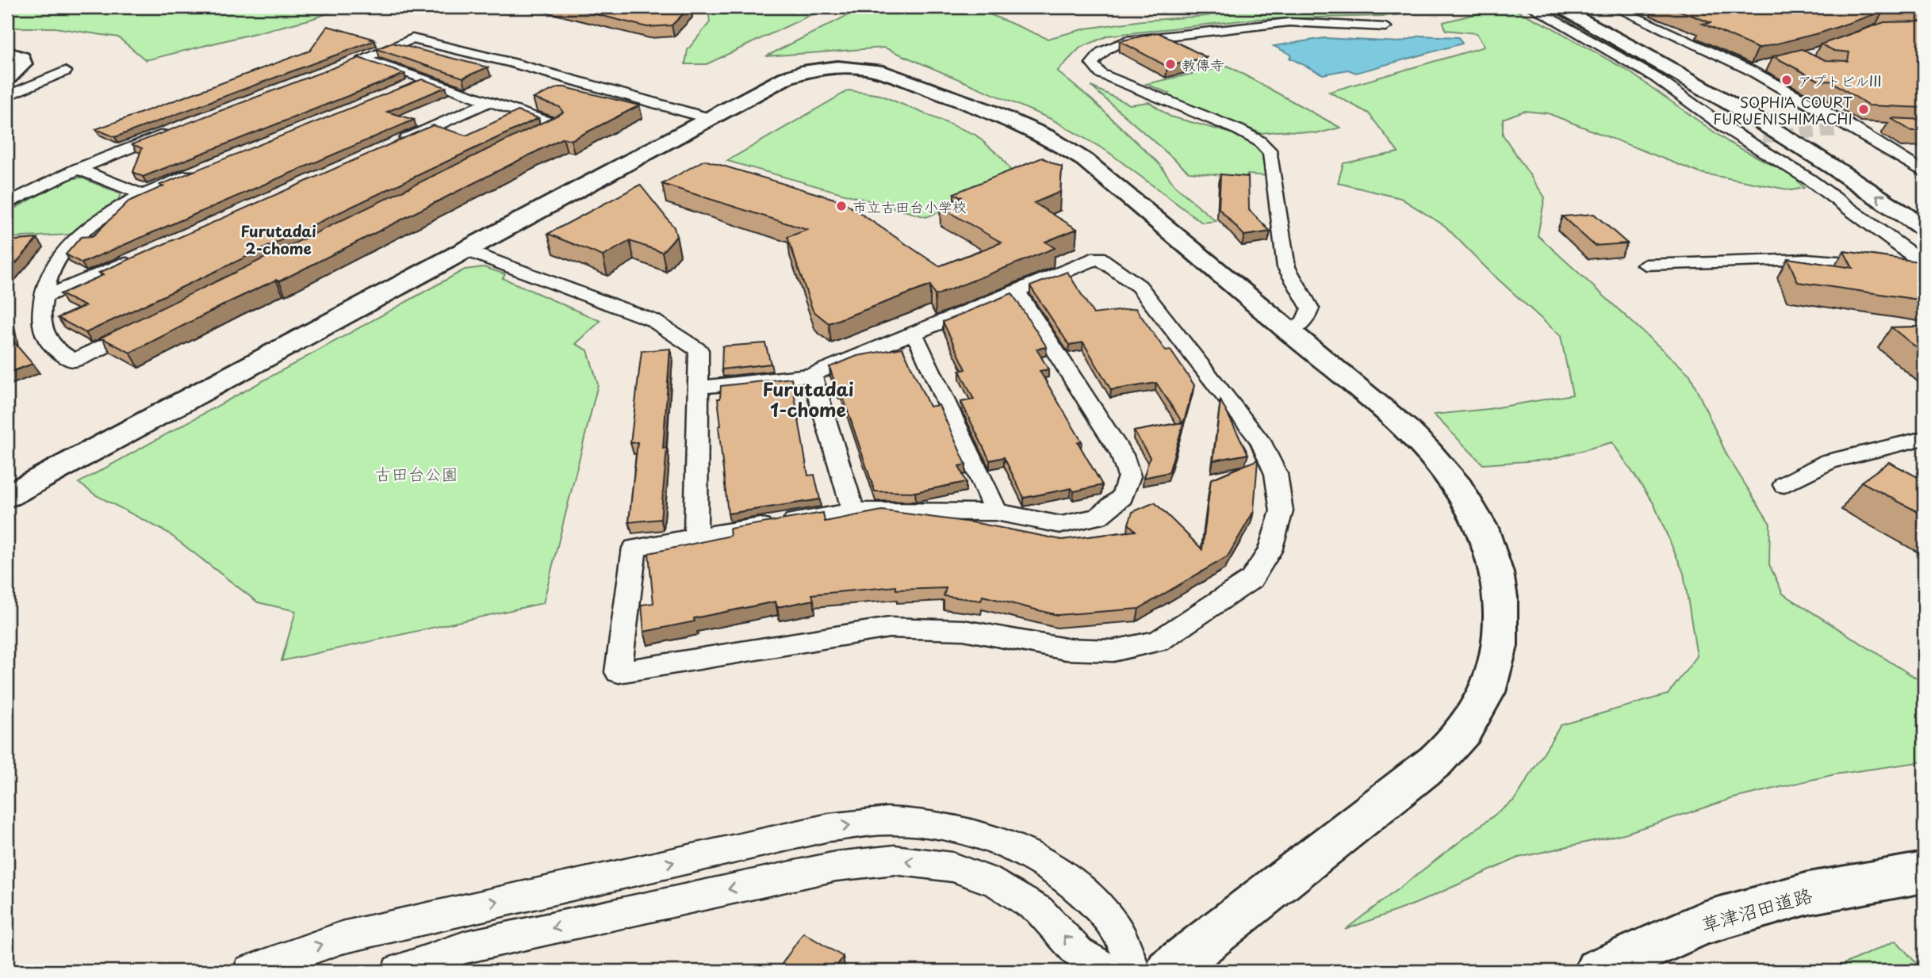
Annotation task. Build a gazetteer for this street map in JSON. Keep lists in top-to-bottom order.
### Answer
{
  "streets": {
    "main road": ["草津沼田道路"]
  },
  "districts": ["Furutadai 2-chome", "Furutadai 1-chome"],
  "parks": ["古田台公園"],
  "places": [
    "教傳寺",
    "アプトビルIII",
    "SOPHIA COURT FURUENISHIMACHI",
    "市立古田台小学校"
  ]
}
